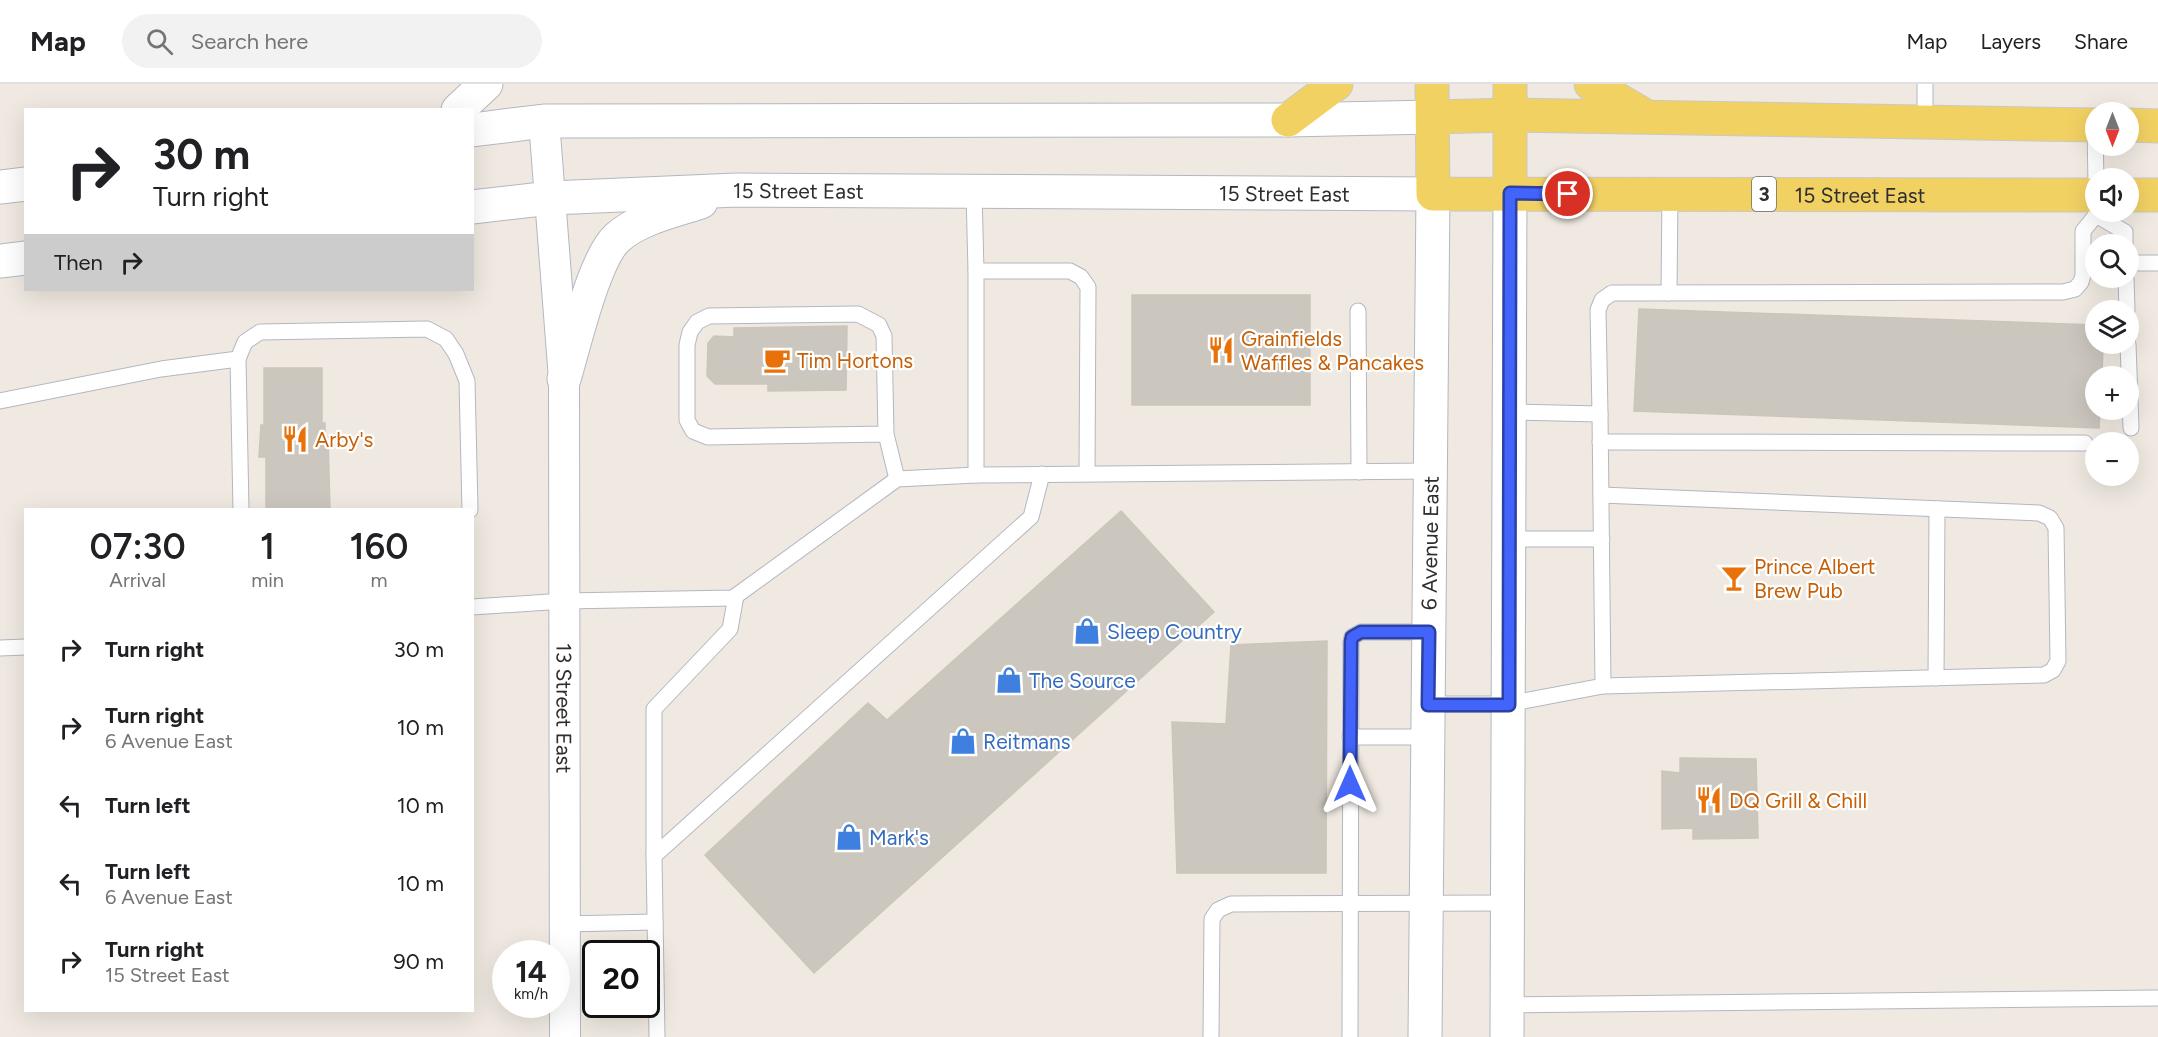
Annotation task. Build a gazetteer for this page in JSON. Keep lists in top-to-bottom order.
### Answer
{
  "streets": {
    "main road": ["15 Street East", "3", "6 Avenue East"],
    "street": ["13 Street East"]
  },
  "crossings": [
    ["15 Street East", "6 Avenue East"],
    ["15 Street East", "13 Street East"]
  ],
  "places": {
    "restaurant": ["Grainfields Waffles & Pancakes", "Arby's", "DQ Grill & Chill"],
    "cafe": ["Tim Hortons"],
    "bar": ["Prince Albert Brew Pub"],
    "shop": [
      "Sleep Country",
      "The Source",
      "Reitmans",
      "Mark's"
    ]
  },
  "north": "bottom",
  "page": {
    "header": "Map",
    "search": "Search here",
    "nav": ["Map", "Layers", "Share"],
    "map_buttons": ["+", "−"],
    "turn": ["30 m", "Turn right"],
    "then": "Then",
    "eta": [
      "07:30",
      "Arrival",
      "1",
      "min",
      "160",
      "m"
    ],
    "list": [
      {
        "name": "Turn right",
        "value": "30 m"
      },
      {
        "name": "Turn right",
        "note": "6 Avenue East",
        "value": "10 m"
      },
      {
        "name": "Turn left",
        "value": "10 m"
      },
      {
        "name": "Turn left",
        "note": "6 Avenue East",
        "value": "10 m"
      },
      {
        "name": "Turn right",
        "note": "15 Street East",
        "value": "90 m"
      }
    ],
    "speed": "14 km/h",
    "limit": "20"
  }
}
